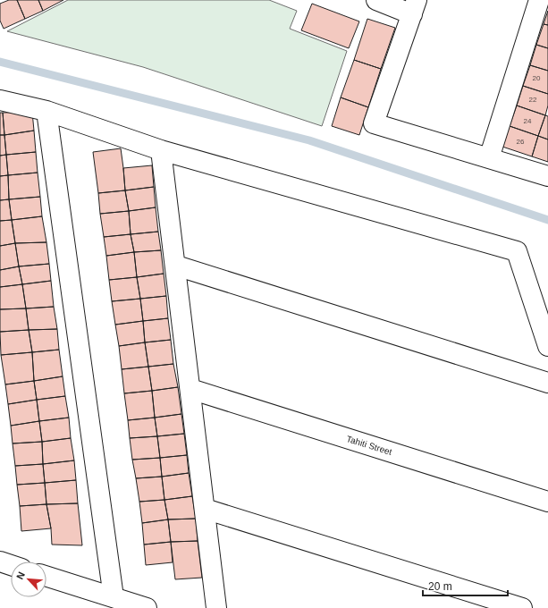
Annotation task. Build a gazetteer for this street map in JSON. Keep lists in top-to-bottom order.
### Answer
{
  "streets": {
    "street": ["Tahiti Street"]
  },
  "house_numbers": [
    "20",
    "22",
    "24",
    "26"
  ],
  "scale_bar": "20 m",
  "north": "top left"
}
